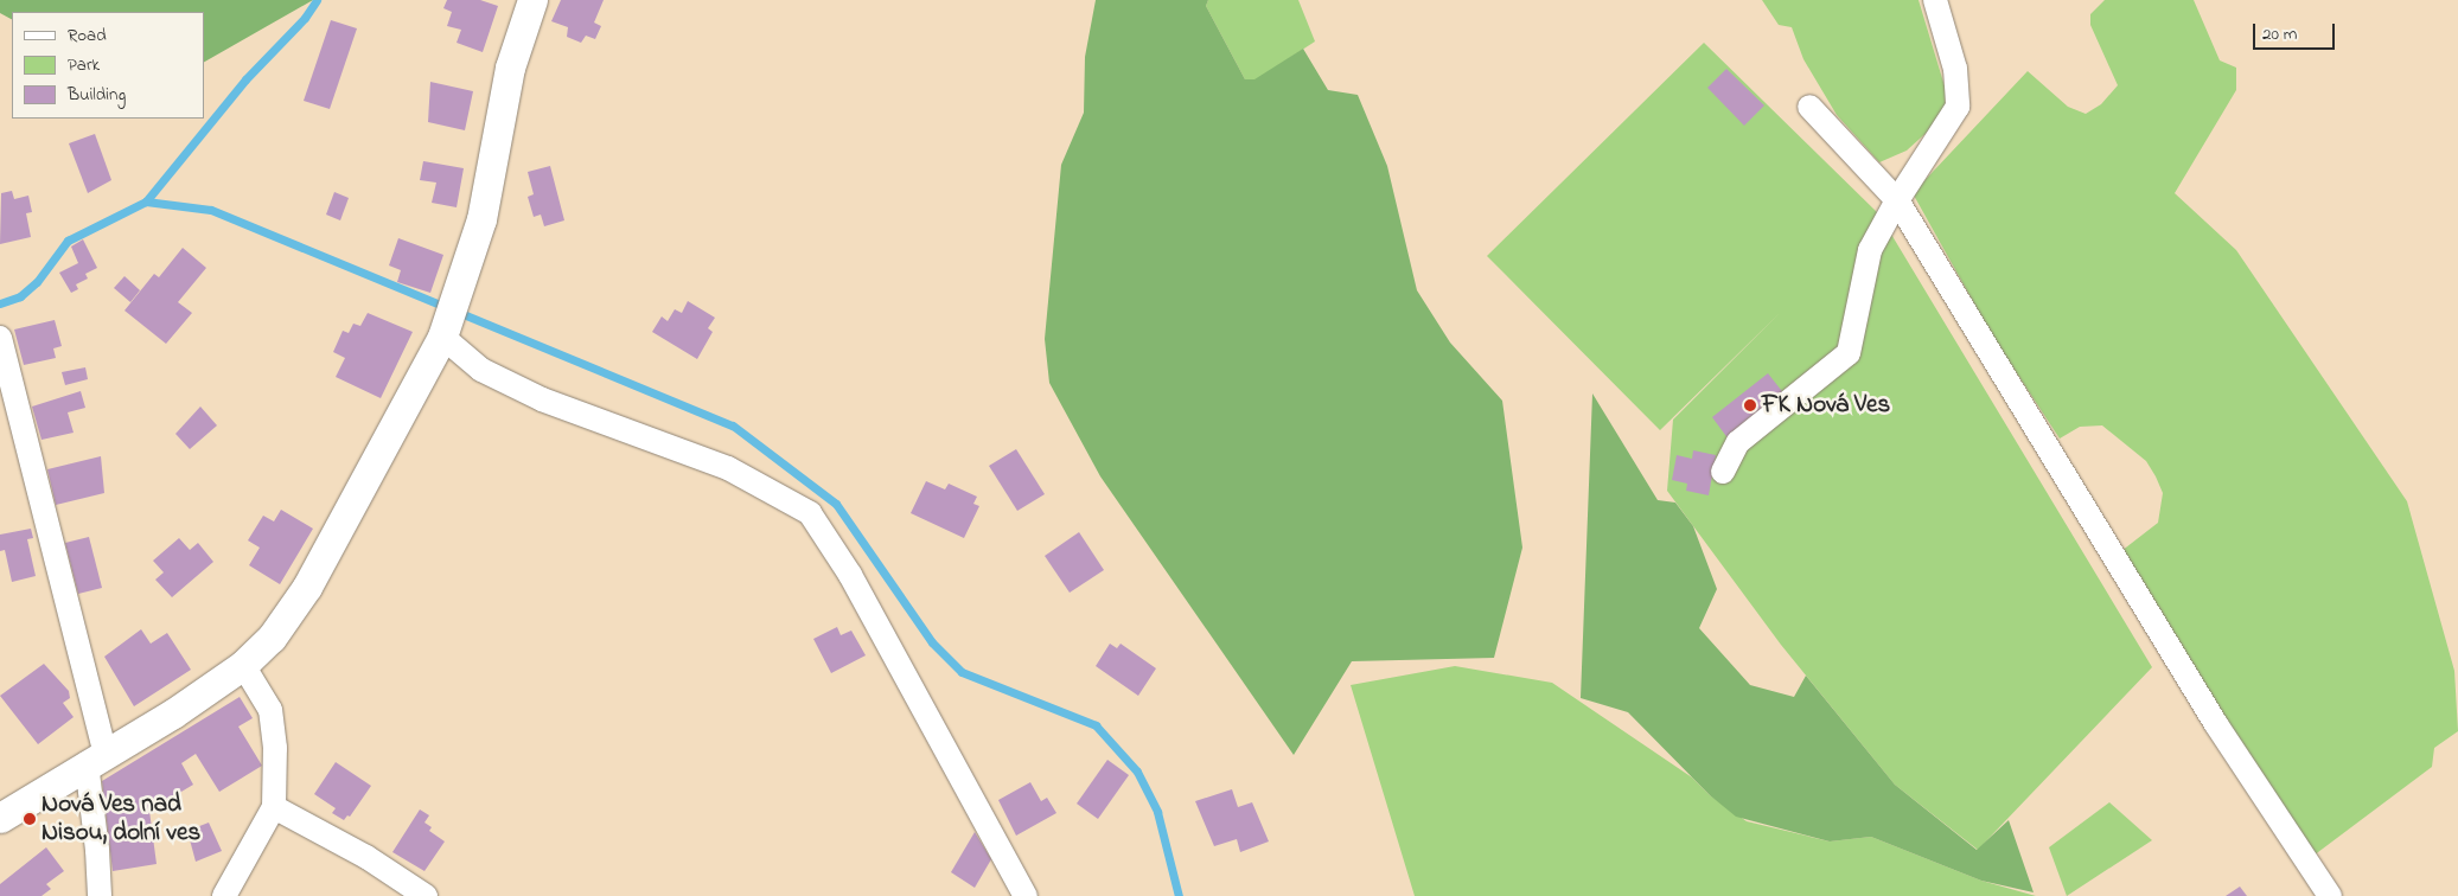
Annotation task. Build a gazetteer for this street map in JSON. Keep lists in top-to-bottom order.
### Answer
{
  "places": ["FK Nová Ves", "Nová Ves nad Nisou, dolní ves"],
  "legend": ["Road", "Park", "Building"],
  "scale_bar": "20 m"
}
